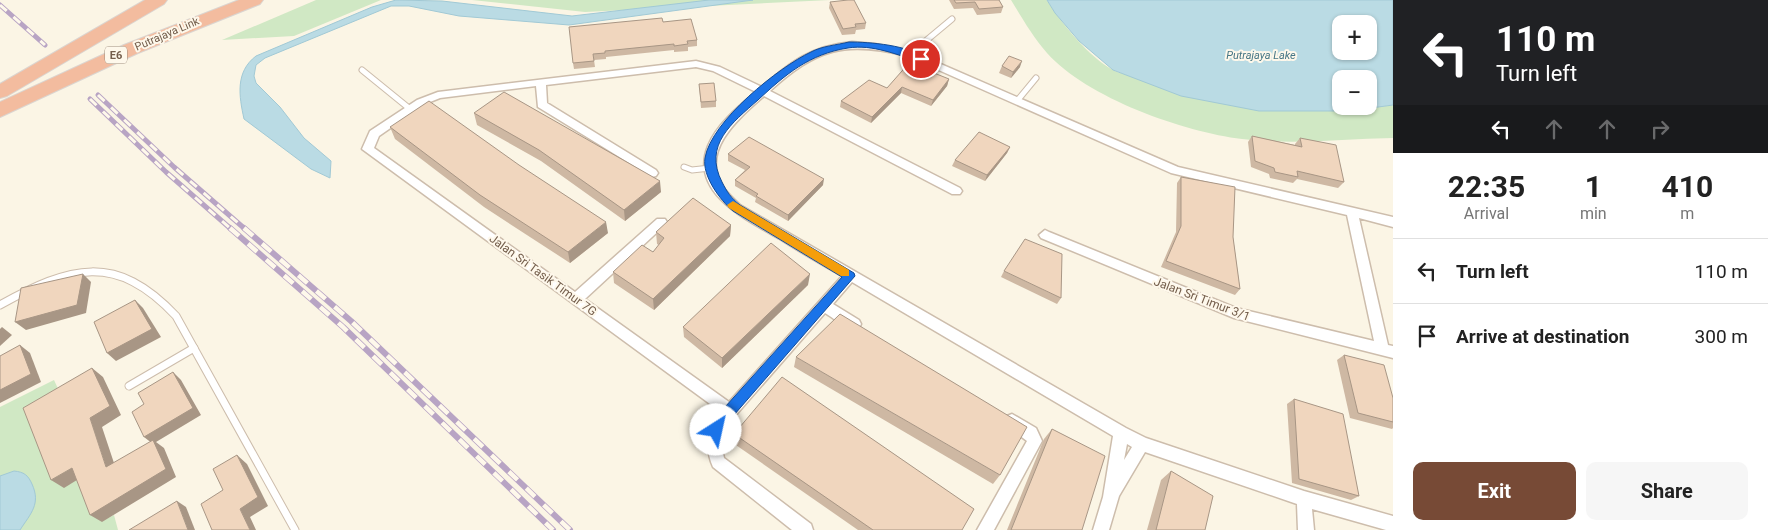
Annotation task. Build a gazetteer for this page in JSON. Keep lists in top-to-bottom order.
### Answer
{
  "streets": {
    "highway": ["Putrajaya Link", "E6"],
    "street": ["Jalan Sri Tasik Timur 7G", "Jalan Sri Timur 3/1"]
  },
  "water": ["Putrajaya Lake"],
  "page": {
    "turn": ["110 m", "Turn left"],
    "map_buttons": ["+", "−"],
    "eta": [
      "22:35",
      "Arrival",
      "1",
      "min",
      "410",
      "m"
    ],
    "list": [
      {
        "name": "Turn left",
        "value": "110 m"
      },
      {
        "name": "Arrive at destination",
        "value": "300 m"
      }
    ],
    "buttons": ["Exit", "Share"]
  }
}
